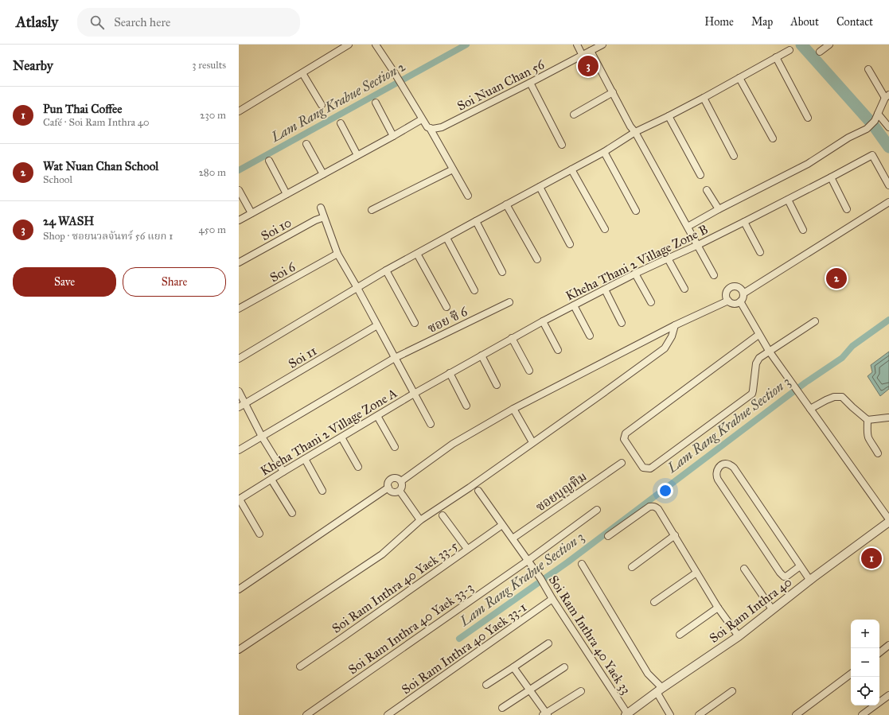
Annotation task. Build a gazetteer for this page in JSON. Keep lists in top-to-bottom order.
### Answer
{
  "streets": {
    "street": [
      "Soi Nuan Chan 56",
      "Soi 10",
      "Kheha Thani 2 Village Zone B",
      "Soi 6",
      "ซอย ซี 6",
      "Soi 11",
      "Kheha Thani 2 Village Zone A",
      "ซอยบุญทิม",
      "Soi Ram Inthra 40 Yaek 33-5",
      "Soi Ram Inthra 40",
      "Soi Ram Inthra 40 Yaek 33-3",
      "Soi Ram Inthra 40 Yaek 33",
      "Soi Ram Inthra 40 Yaek 33-1"
    ]
  },
  "crossings": [
    ["Kheha Thani 2 Village Zone B", "Kheha Thani 2 Village Zone A"],
    ["ซอยบุญทิม", "Soi Ram Inthra 40 Yaek 33"],
    ["Soi Ram Inthra 40 Yaek 33-5", "Soi Ram Inthra 40 Yaek 33"],
    ["Soi Ram Inthra 40", "Soi Ram Inthra 40 Yaek 33"],
    ["Soi Ram Inthra 40 Yaek 33-3", "Soi Ram Inthra 40 Yaek 33"],
    ["Soi Ram Inthra 40 Yaek 33", "Soi Ram Inthra 40 Yaek 33-1"]
  ],
  "water": ["Lam Rang Krabue Section 2", "Lam Rang Krabue Section 3"],
  "page": {
    "header": "Atlasly",
    "search": "Search here",
    "nav": [
      "Home",
      "Map",
      "About",
      "Contact"
    ],
    "heading": ["Nearby", "3 results"],
    "pins": ["3", "2", "1"],
    "list": [
      {
        "mark": "1",
        "name": "Pun Thai Coffee",
        "note": "Café · Soi Ram Inthra 40",
        "value": "230 m"
      },
      {
        "mark": "2",
        "name": "Wat Nuan Chan School",
        "note": "School",
        "value": "280 m"
      },
      {
        "mark": "3",
        "name": "24 WASH",
        "note": "Shop · ซอยนวลจันทร์ 56 แยก 1",
        "value": "450 m"
      }
    ],
    "buttons": ["Save", "Share"],
    "map_buttons": ["+", "−"]
  }
}
